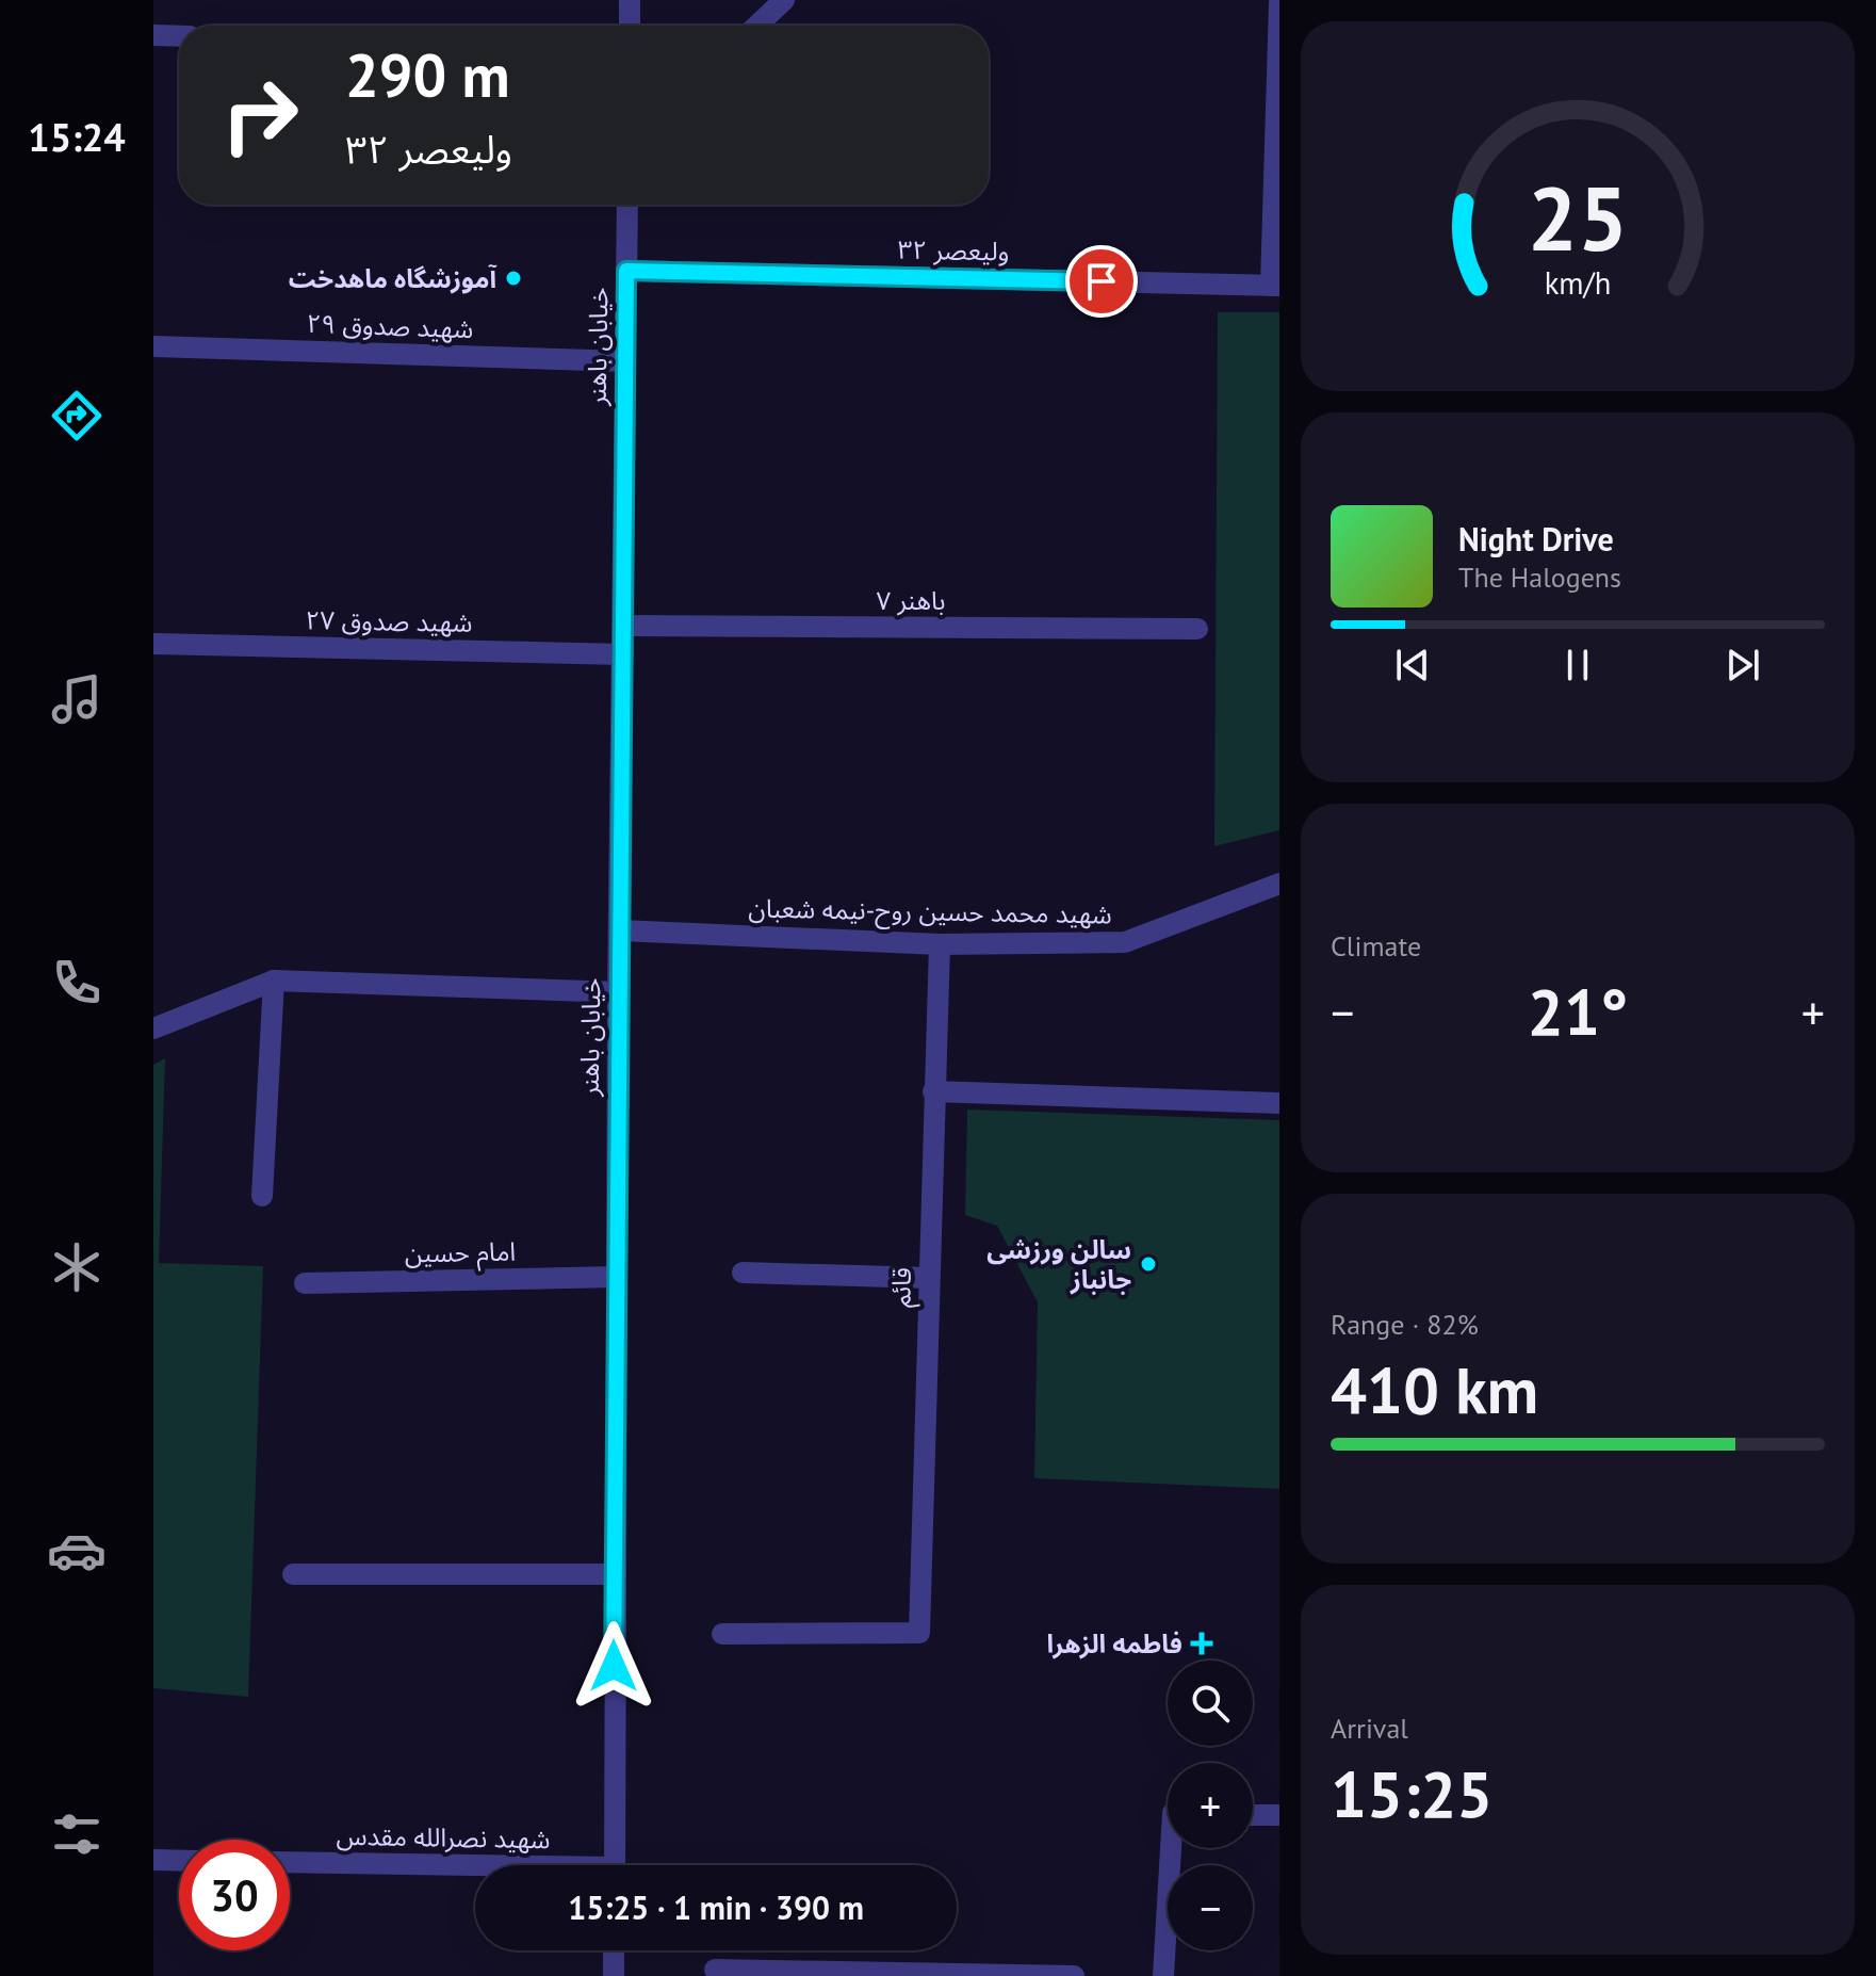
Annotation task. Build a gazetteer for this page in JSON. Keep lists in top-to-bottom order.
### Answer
{
  "streets": {
    "street": [
      "ولیعصر ۳۲",
      "شهید صدوق ۲۹",
      "خیابان باهنر",
      "باهنر ۷",
      "شهید صدوق ۲۷",
      "شهید محمد حسین روح-نیمه شعبان",
      "امام حسین",
      "قائم",
      "شهید نصرالله مقدس"
    ]
  },
  "crossings": [
    ["ولیعصر ۳۲", "خیابان باهنر"],
    ["شهید صدوق ۲۹", "خیابان باهنر"],
    ["خیابان باهنر", "باهنر ۷"],
    ["خیابان باهنر", "شهید صدوق ۲۷"],
    ["خیابان باهنر", "شهید محمد حسین روح-نیمه شعبان"],
    ["خیابان باهنر", "امام حسین"],
    ["شهید محمد حسین روح-نیمه شعبان", "قائم"]
  ],
  "places": {
    "other": ["آموزشگاه ماهدخت", "سالن ورزشی جانباز"],
    "health": ["فاطمه الزهرا"]
  },
  "page": {
    "tabs": "15:24",
    "turn": ["290 m", "ولیعصر ۳۲"],
    "song": ["Night Drive", "The Halogens"],
    "tile": [
      "Climate",
      ["Range · 82%", "410 km"],
      ["Arrival", "15:25"]
    ],
    "heat": ["−", "21°", "+"],
    "map_buttons": ["+", "−"],
    "limit": "30",
    "trip": "15:25 · 1 min · 390 m",
    "gauge": ["25", "km/h"]
  }
}
